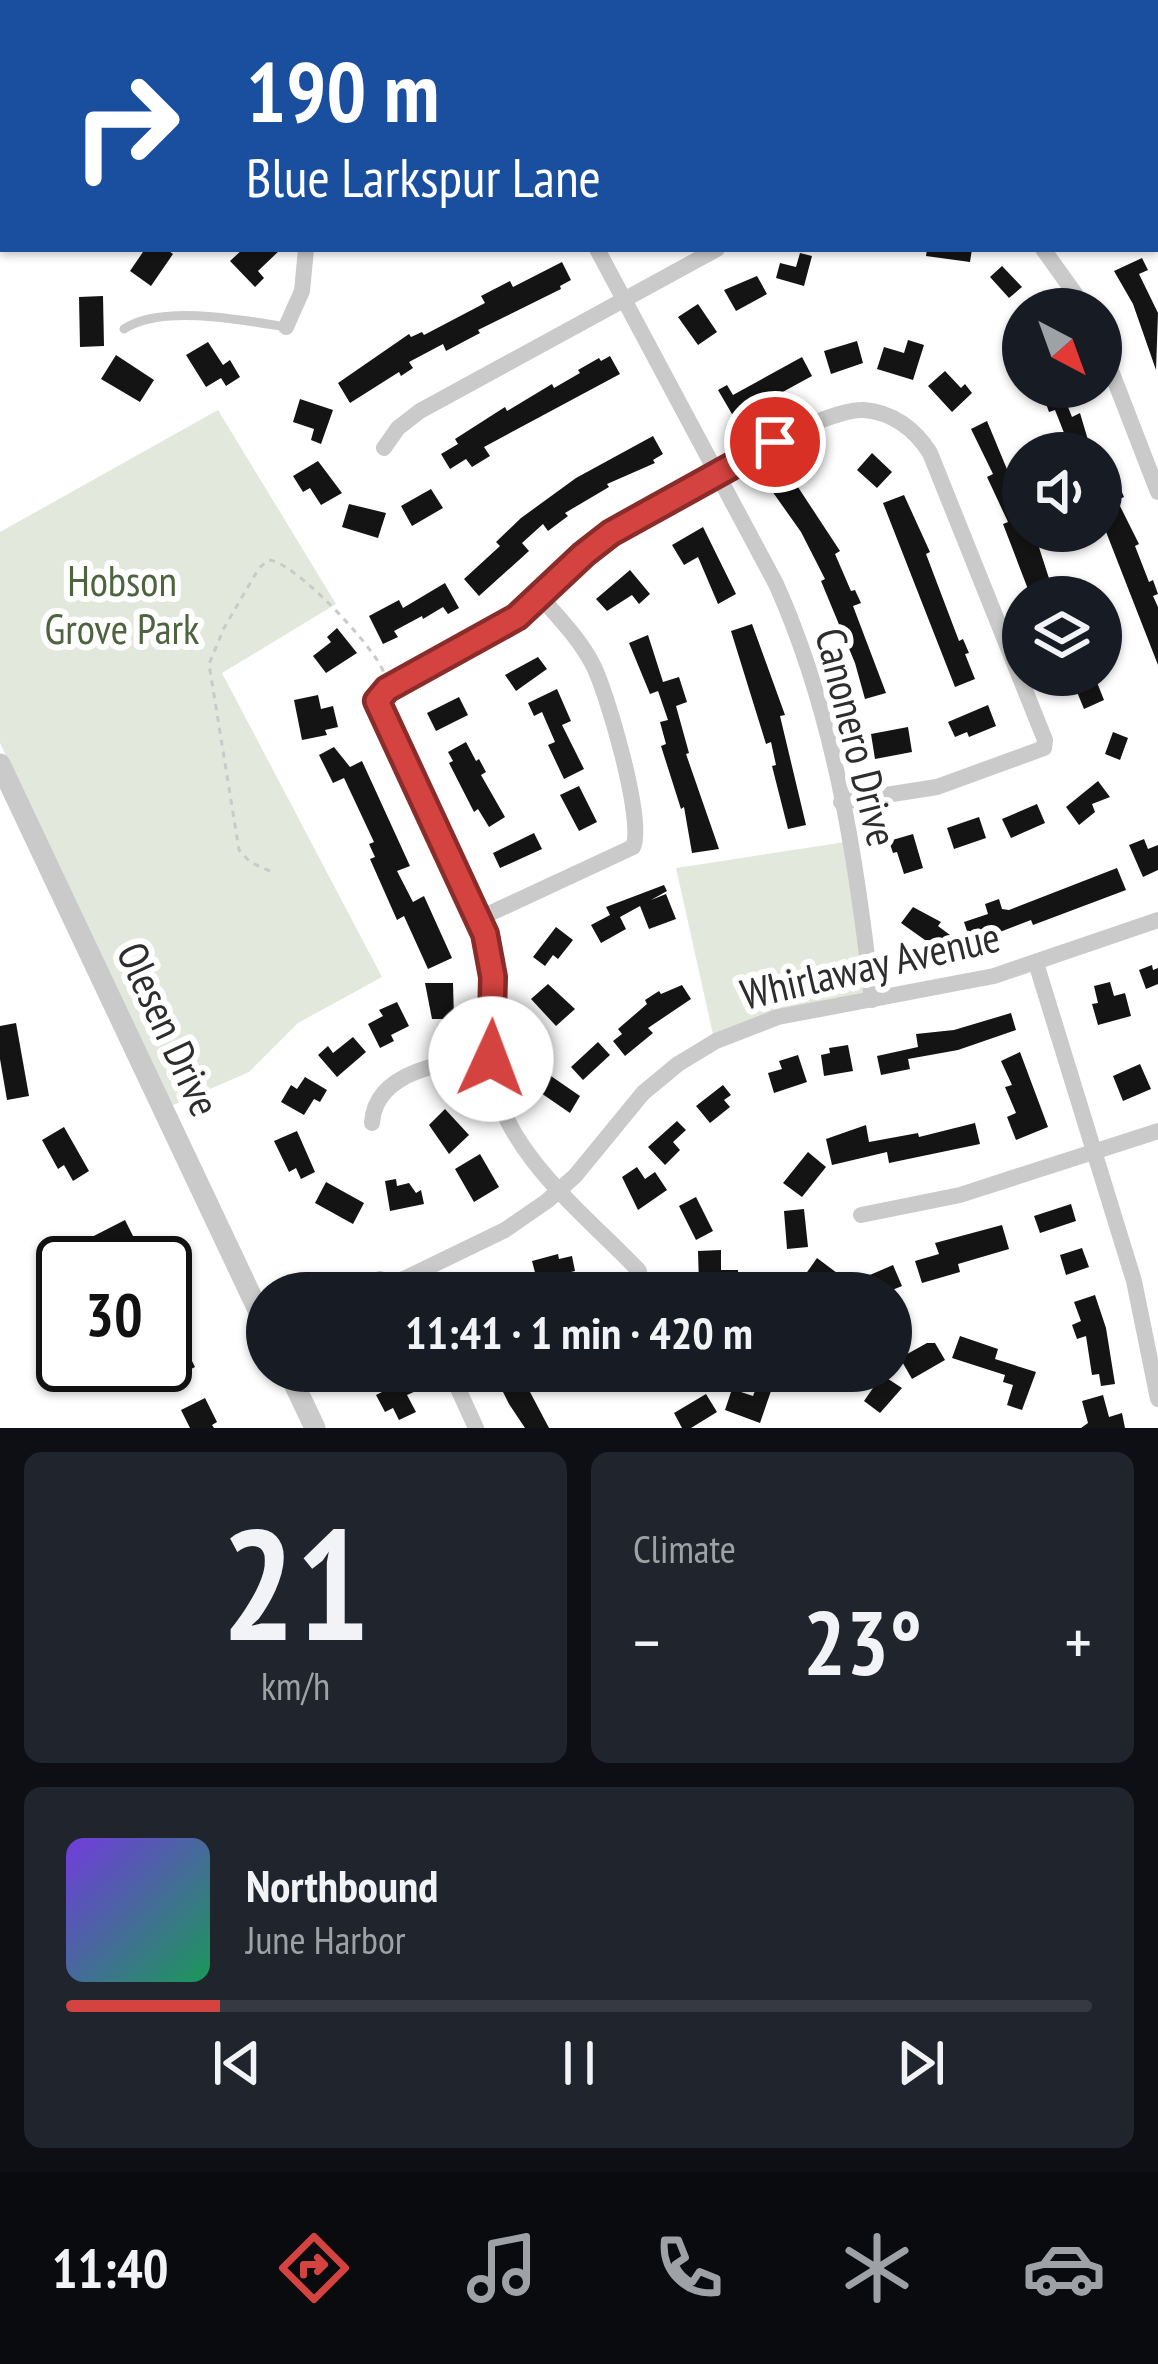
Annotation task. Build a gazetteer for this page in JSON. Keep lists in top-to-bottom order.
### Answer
{
  "streets": {
    "street": ["Canonero Drive", "Whirlaway Avenue", "Olesen Drive"]
  },
  "crossings": [
    ["Canonero Drive", "Whirlaway Avenue"]
  ],
  "parks": ["Hobson Grove Park"],
  "north": "bottom right",
  "page": {
    "turn": ["190 m", "Blue Larkspur Lane"],
    "limit": "30",
    "trip": "11:41 · 1 min · 420 m",
    "tile": [
      ["21", "km/h"],
      "Climate"
    ],
    "heat": ["−", "23°", "+"],
    "song": ["Northbound", "June Harbor"],
    "tabs": "11:40"
  }
}
